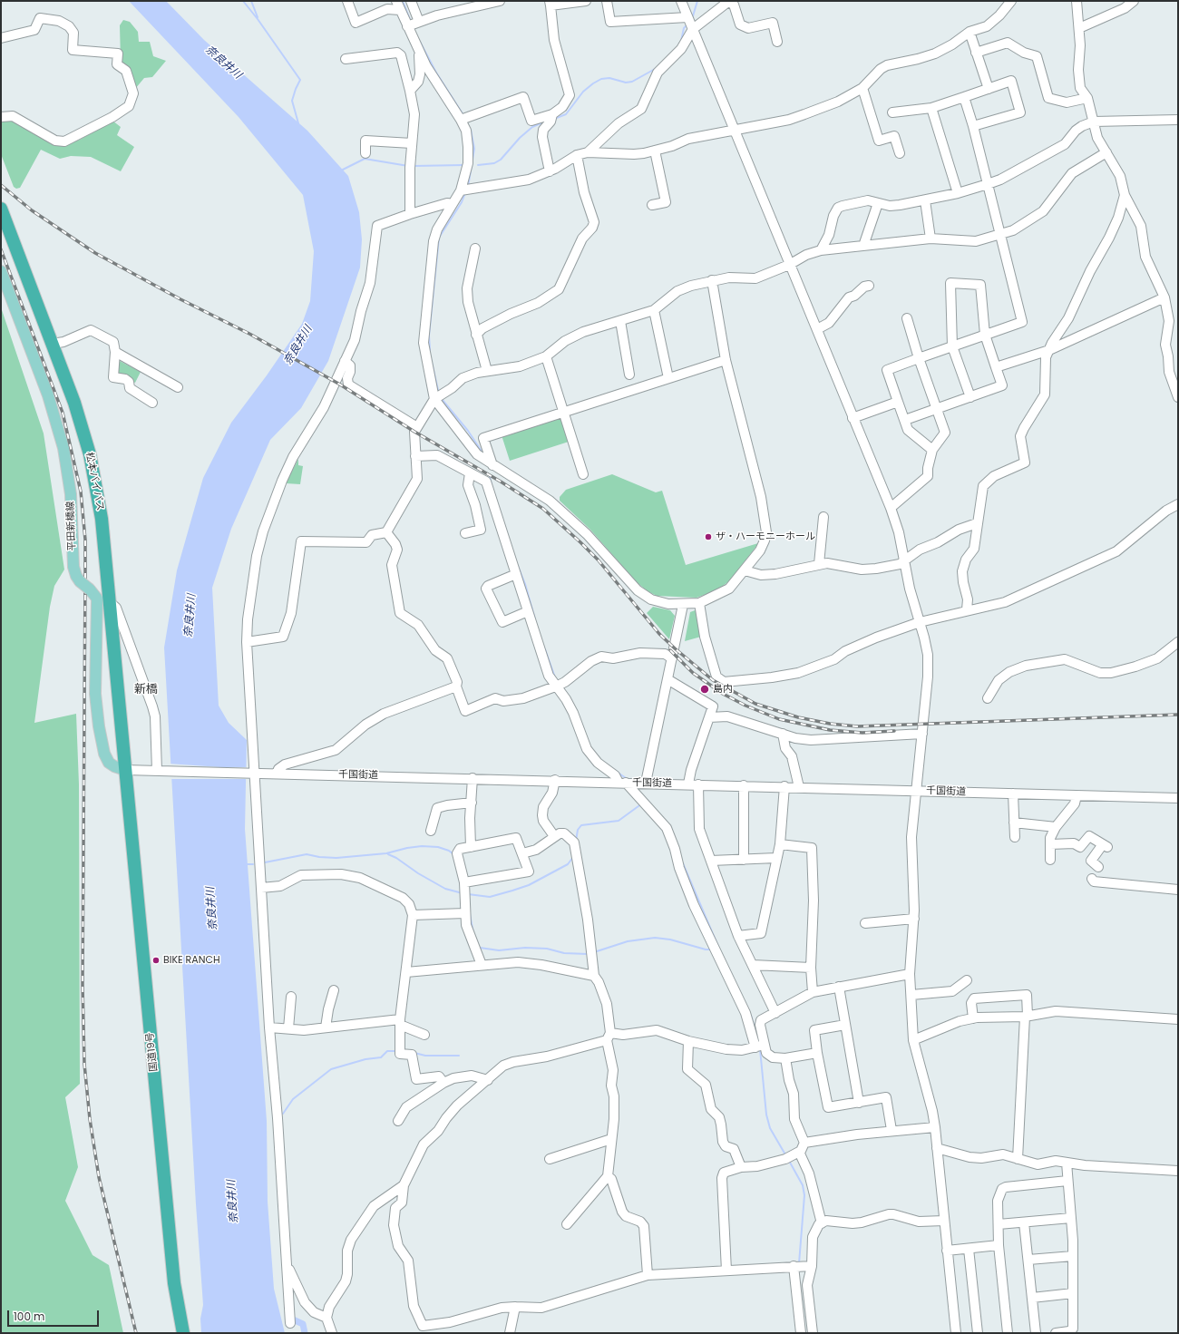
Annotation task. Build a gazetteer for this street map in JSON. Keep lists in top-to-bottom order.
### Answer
{
  "streets": {
    "highway": ["松本バイパス", "国道19号"],
    "main road": ["平田新橋線"],
    "street": ["千国街道"]
  },
  "crossings": [
    ["松本バイパス", "平田新橋線"],
    ["松本バイパス", "千国街道"],
    ["松本バイパス", "国道19号"],
    ["平田新橋線", "千国街道"],
    ["平田新橋線", "国道19号"],
    ["千国街道", "国道19号"]
  ],
  "districts": ["新橋"],
  "water": ["奈良井川"],
  "places": ["ザ・ハーモニーホール", "島内", "BIKE RANCH"],
  "scale_bar": "100 m"
}
